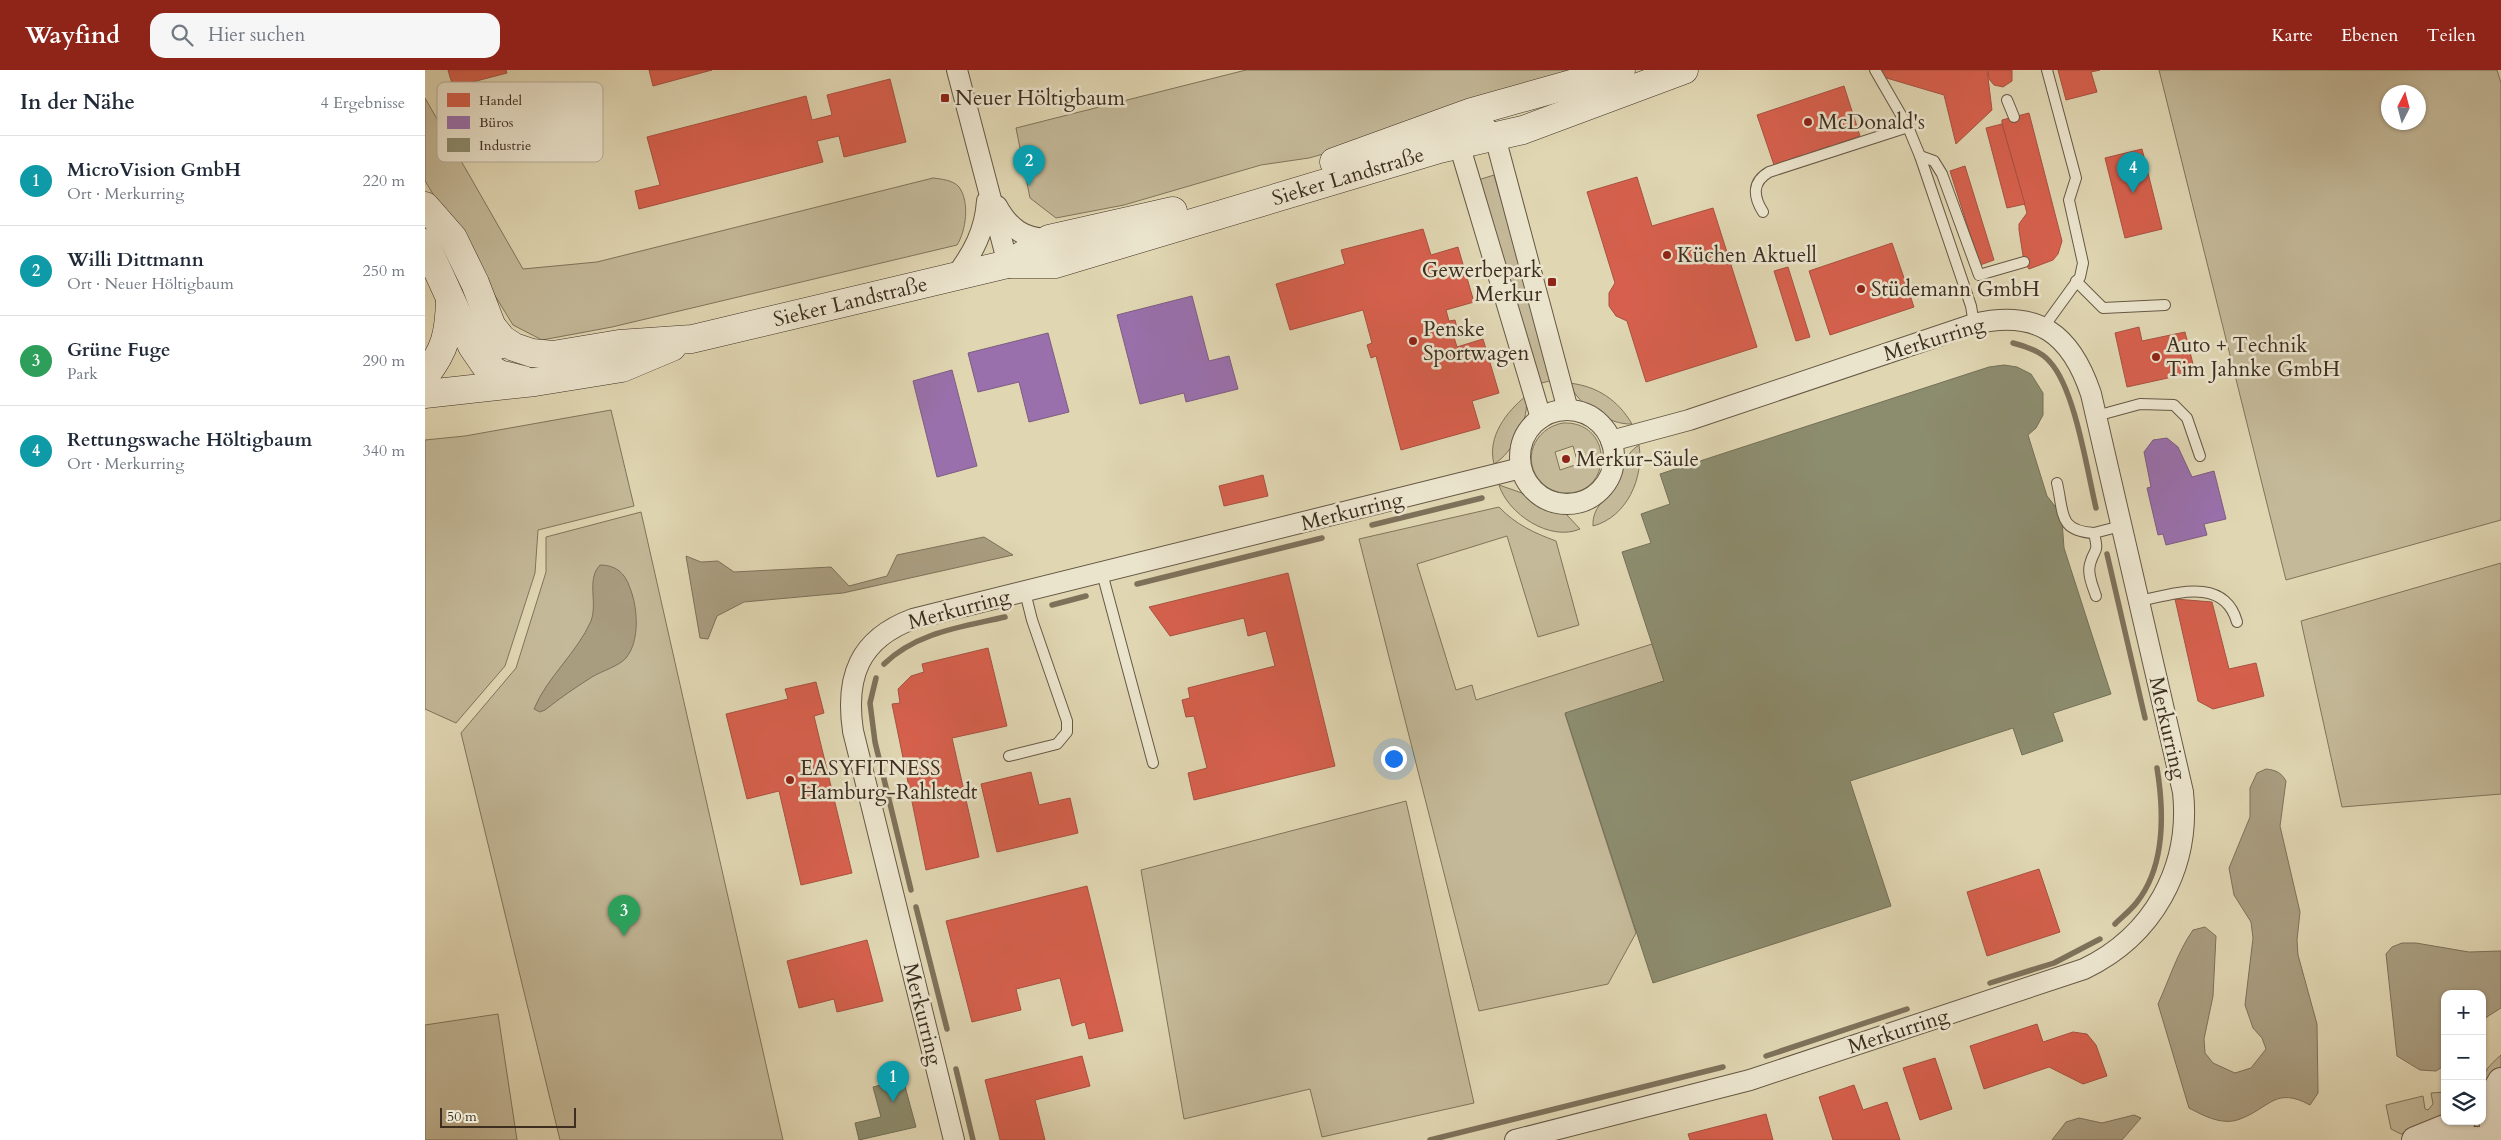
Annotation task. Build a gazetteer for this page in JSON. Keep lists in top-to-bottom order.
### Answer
{
  "streets": {
    "main road": ["Sieker Landstraße"],
    "street": ["Merkurring"]
  },
  "places": {
    "transit": ["Neuer Höltigbaum", "Gewerbepark Merkur"],
    "other": [
      "McDonald's",
      "Küchen Aktuell",
      "Stüdemann GmbH",
      "Penske Sportwagen",
      "Auto + Technik Tim Jahnke GmbH",
      "Merkur-Säule",
      "EASYFITNESS Hamburg-Rahlstedt"
    ]
  },
  "legend": ["Handel", "Büros", "Industrie"],
  "scale_bar": "50 m",
  "north": "top",
  "page": {
    "header": "Wayfind",
    "search": "Hier suchen",
    "nav": ["Karte", "Ebenen", "Teilen"],
    "heading": ["In der Nähe", "4 Ergebnisse"],
    "list": [
      {
        "mark": "1",
        "name": "MicroVision GmbH",
        "note": "Ort · Merkurring",
        "value": "220 m"
      },
      {
        "mark": "2",
        "name": "Willi Dittmann",
        "note": "Ort · Neuer Höltigbaum",
        "value": "250 m"
      },
      {
        "mark": "3",
        "name": "Grüne Fuge",
        "note": "Park",
        "value": "290 m"
      },
      {
        "mark": "4",
        "name": "Rettungswache Höltigbaum",
        "note": "Ort · Merkurring",
        "value": "340 m"
      }
    ],
    "pins": [
      "2",
      "4",
      "3",
      "1"
    ],
    "map_buttons": ["+", "−"],
    "scale": "50 m"
  }
}
